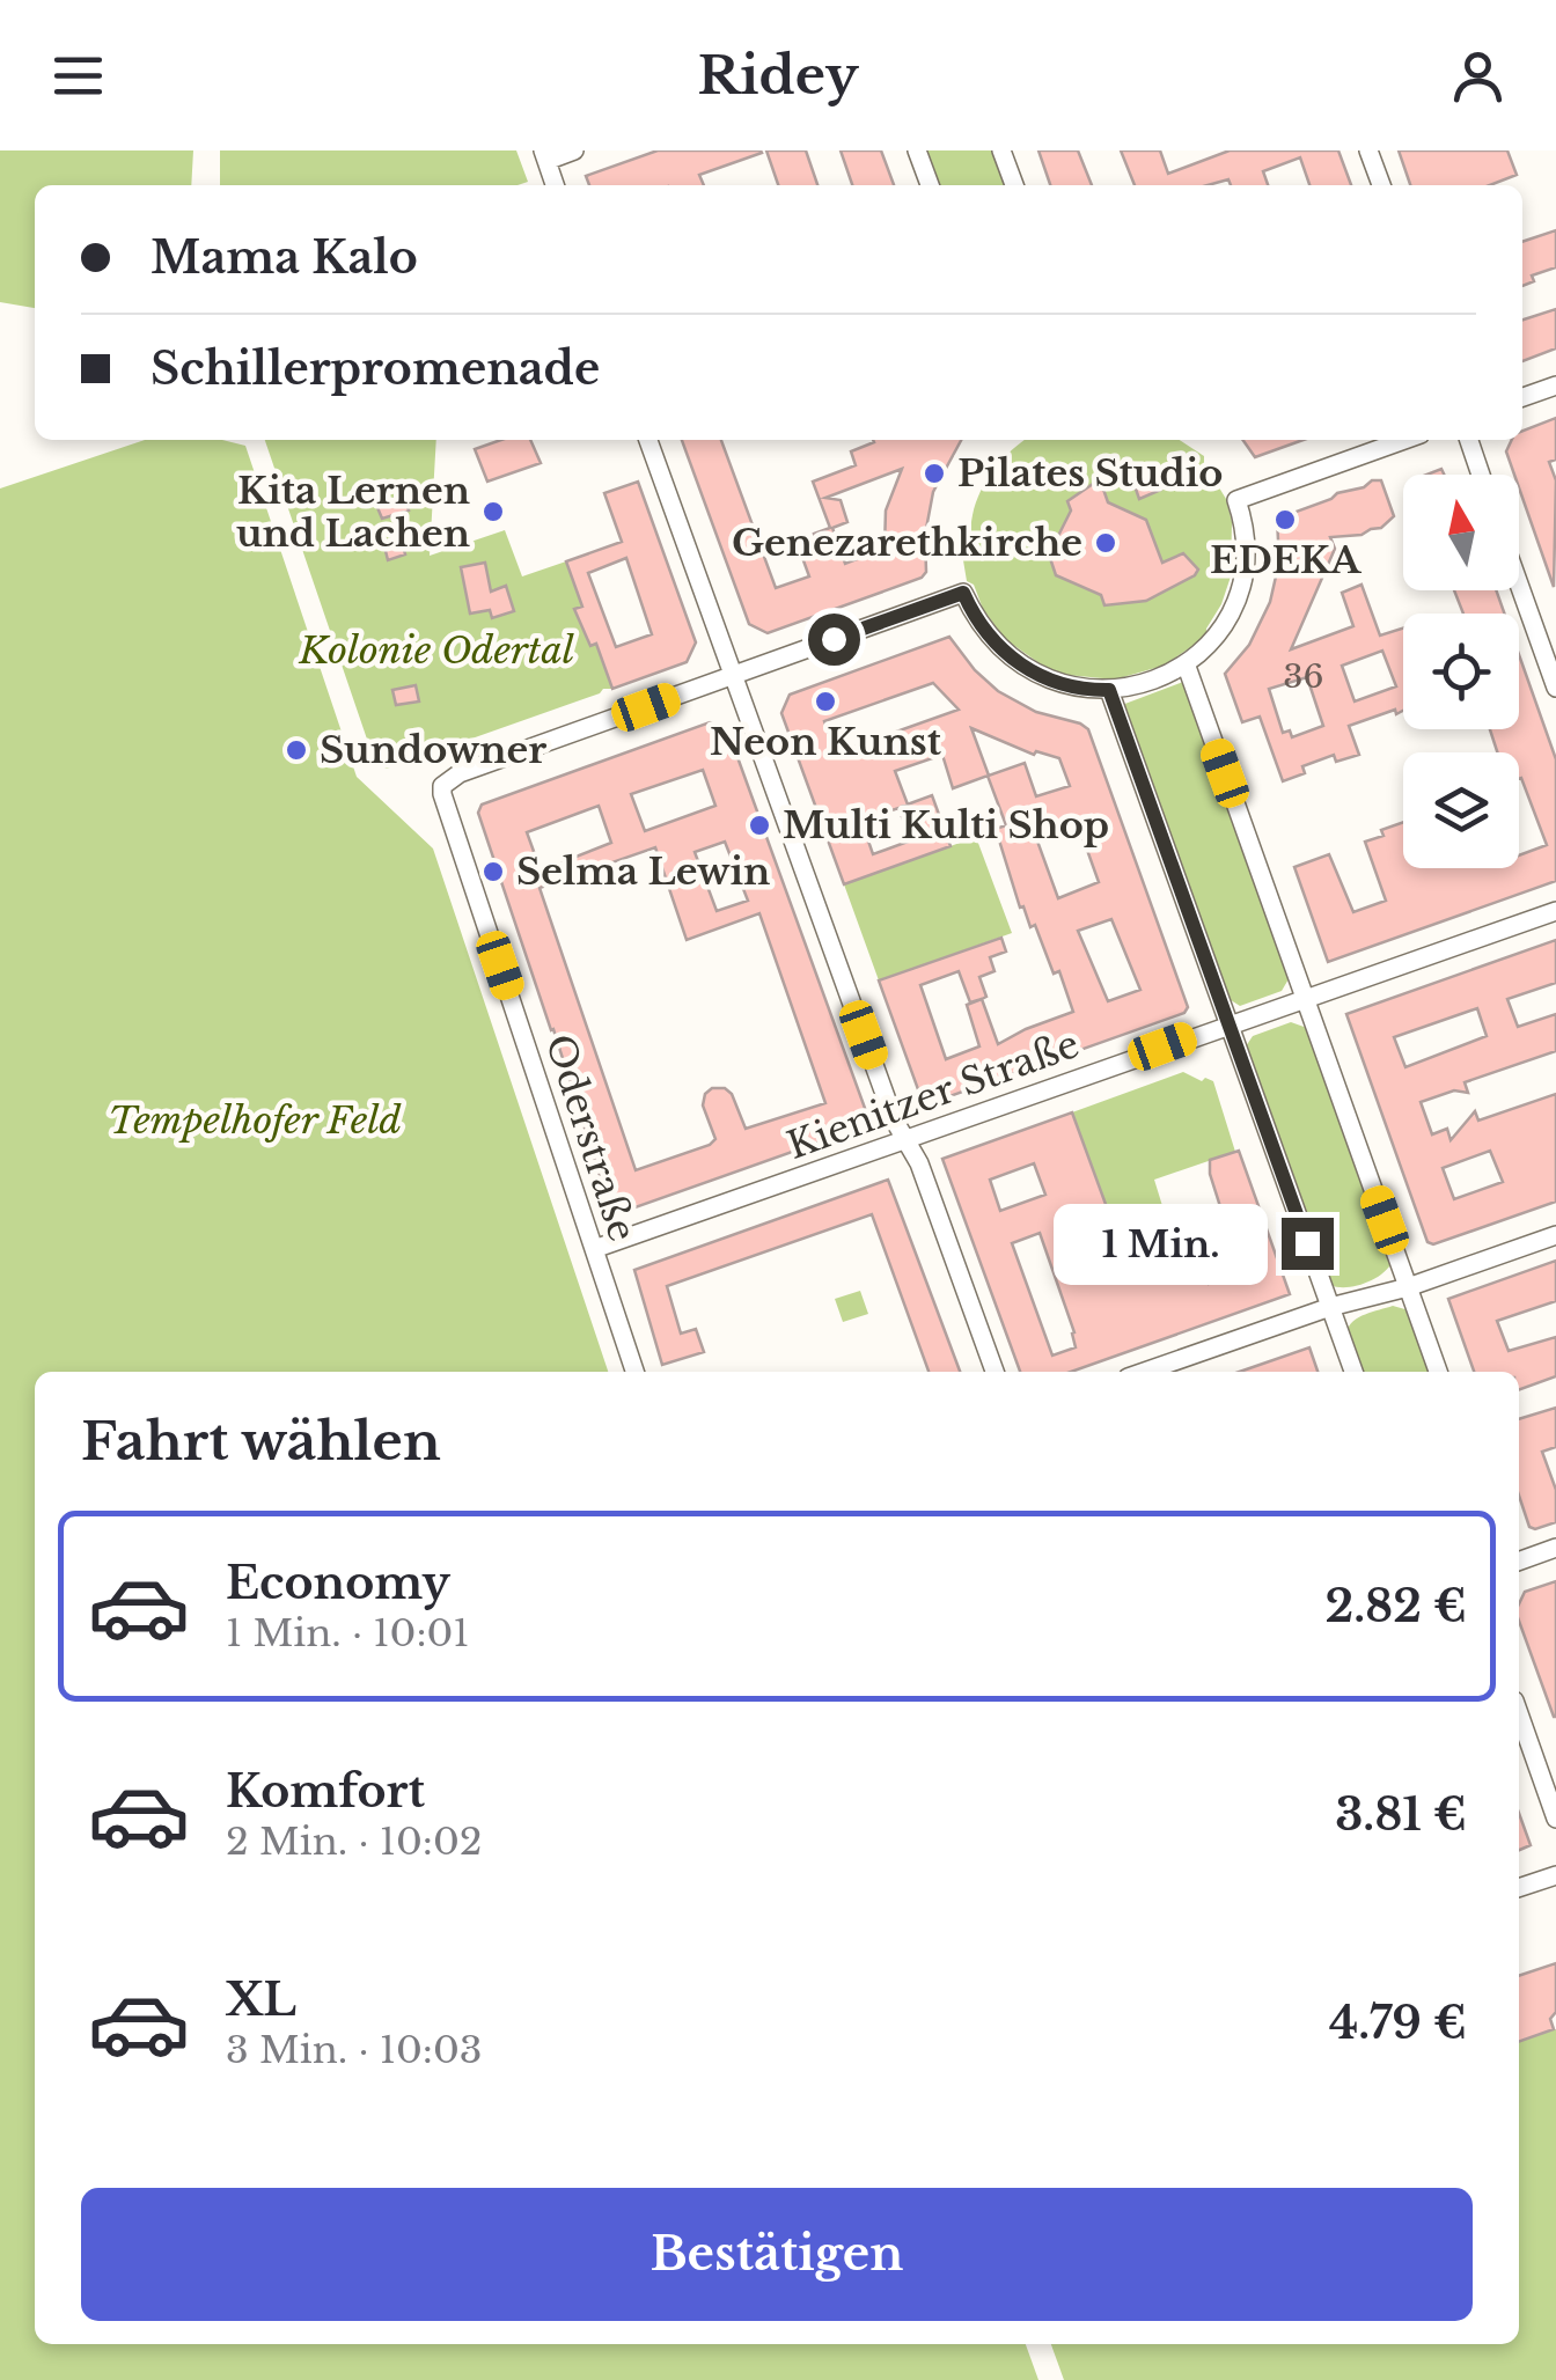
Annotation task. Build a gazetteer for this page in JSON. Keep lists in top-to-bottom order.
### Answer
{
  "streets": {
    "street": ["Kienitzer Straße", "Oderstraße"]
  },
  "crossings": [
    ["Kienitzer Straße", "Oderstraße"]
  ],
  "parks": ["Kolonie Odertal", "Tempelhofer Feld"],
  "places": [
    "Pilates Studio",
    "Kita Lernen und Lachen",
    "EDEKA",
    "Genezarethkirche",
    "Neon Kunst",
    "Sundowner",
    "Multi Kulti Shop",
    "Selma Lewin"
  ],
  "house_numbers": ["36"],
  "north": "top",
  "page": {
    "header": "Ridey",
    "banner": ["Mama Kalo", "Schillerpromenade"],
    "bubble": "1 Min.",
    "heading": "Fahrt wählen",
    "list": [
      {
        "name": "Economy",
        "note": "1 Min. · 10:01",
        "value": "2.82 €"
      },
      {
        "name": "Komfort",
        "note": "2 Min. · 10:02",
        "value": "3.81 €"
      },
      {
        "name": "XL",
        "note": "3 Min. · 10:03",
        "value": "4.79 €"
      }
    ],
    "buttons": "Bestätigen"
  }
}
